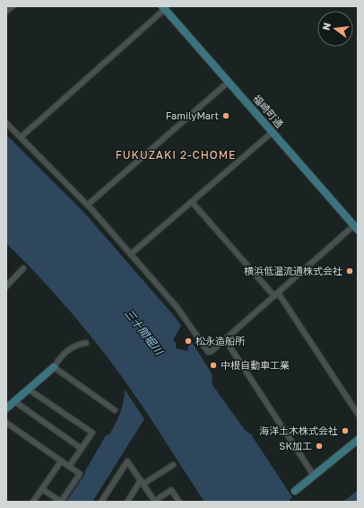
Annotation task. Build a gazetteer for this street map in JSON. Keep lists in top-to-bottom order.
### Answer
{
  "streets": {
    "street": ["福崎町通"]
  },
  "districts": ["FUKUZAKI 2-CHOME"],
  "water": ["三十間堀川"],
  "places": [
    "FamilyMart",
    "横浜低温流通株式会社",
    "松永造船所",
    "中根自動車工業",
    "海洋土木株式会社",
    "SK加工"
  ],
  "north": "left"
}
